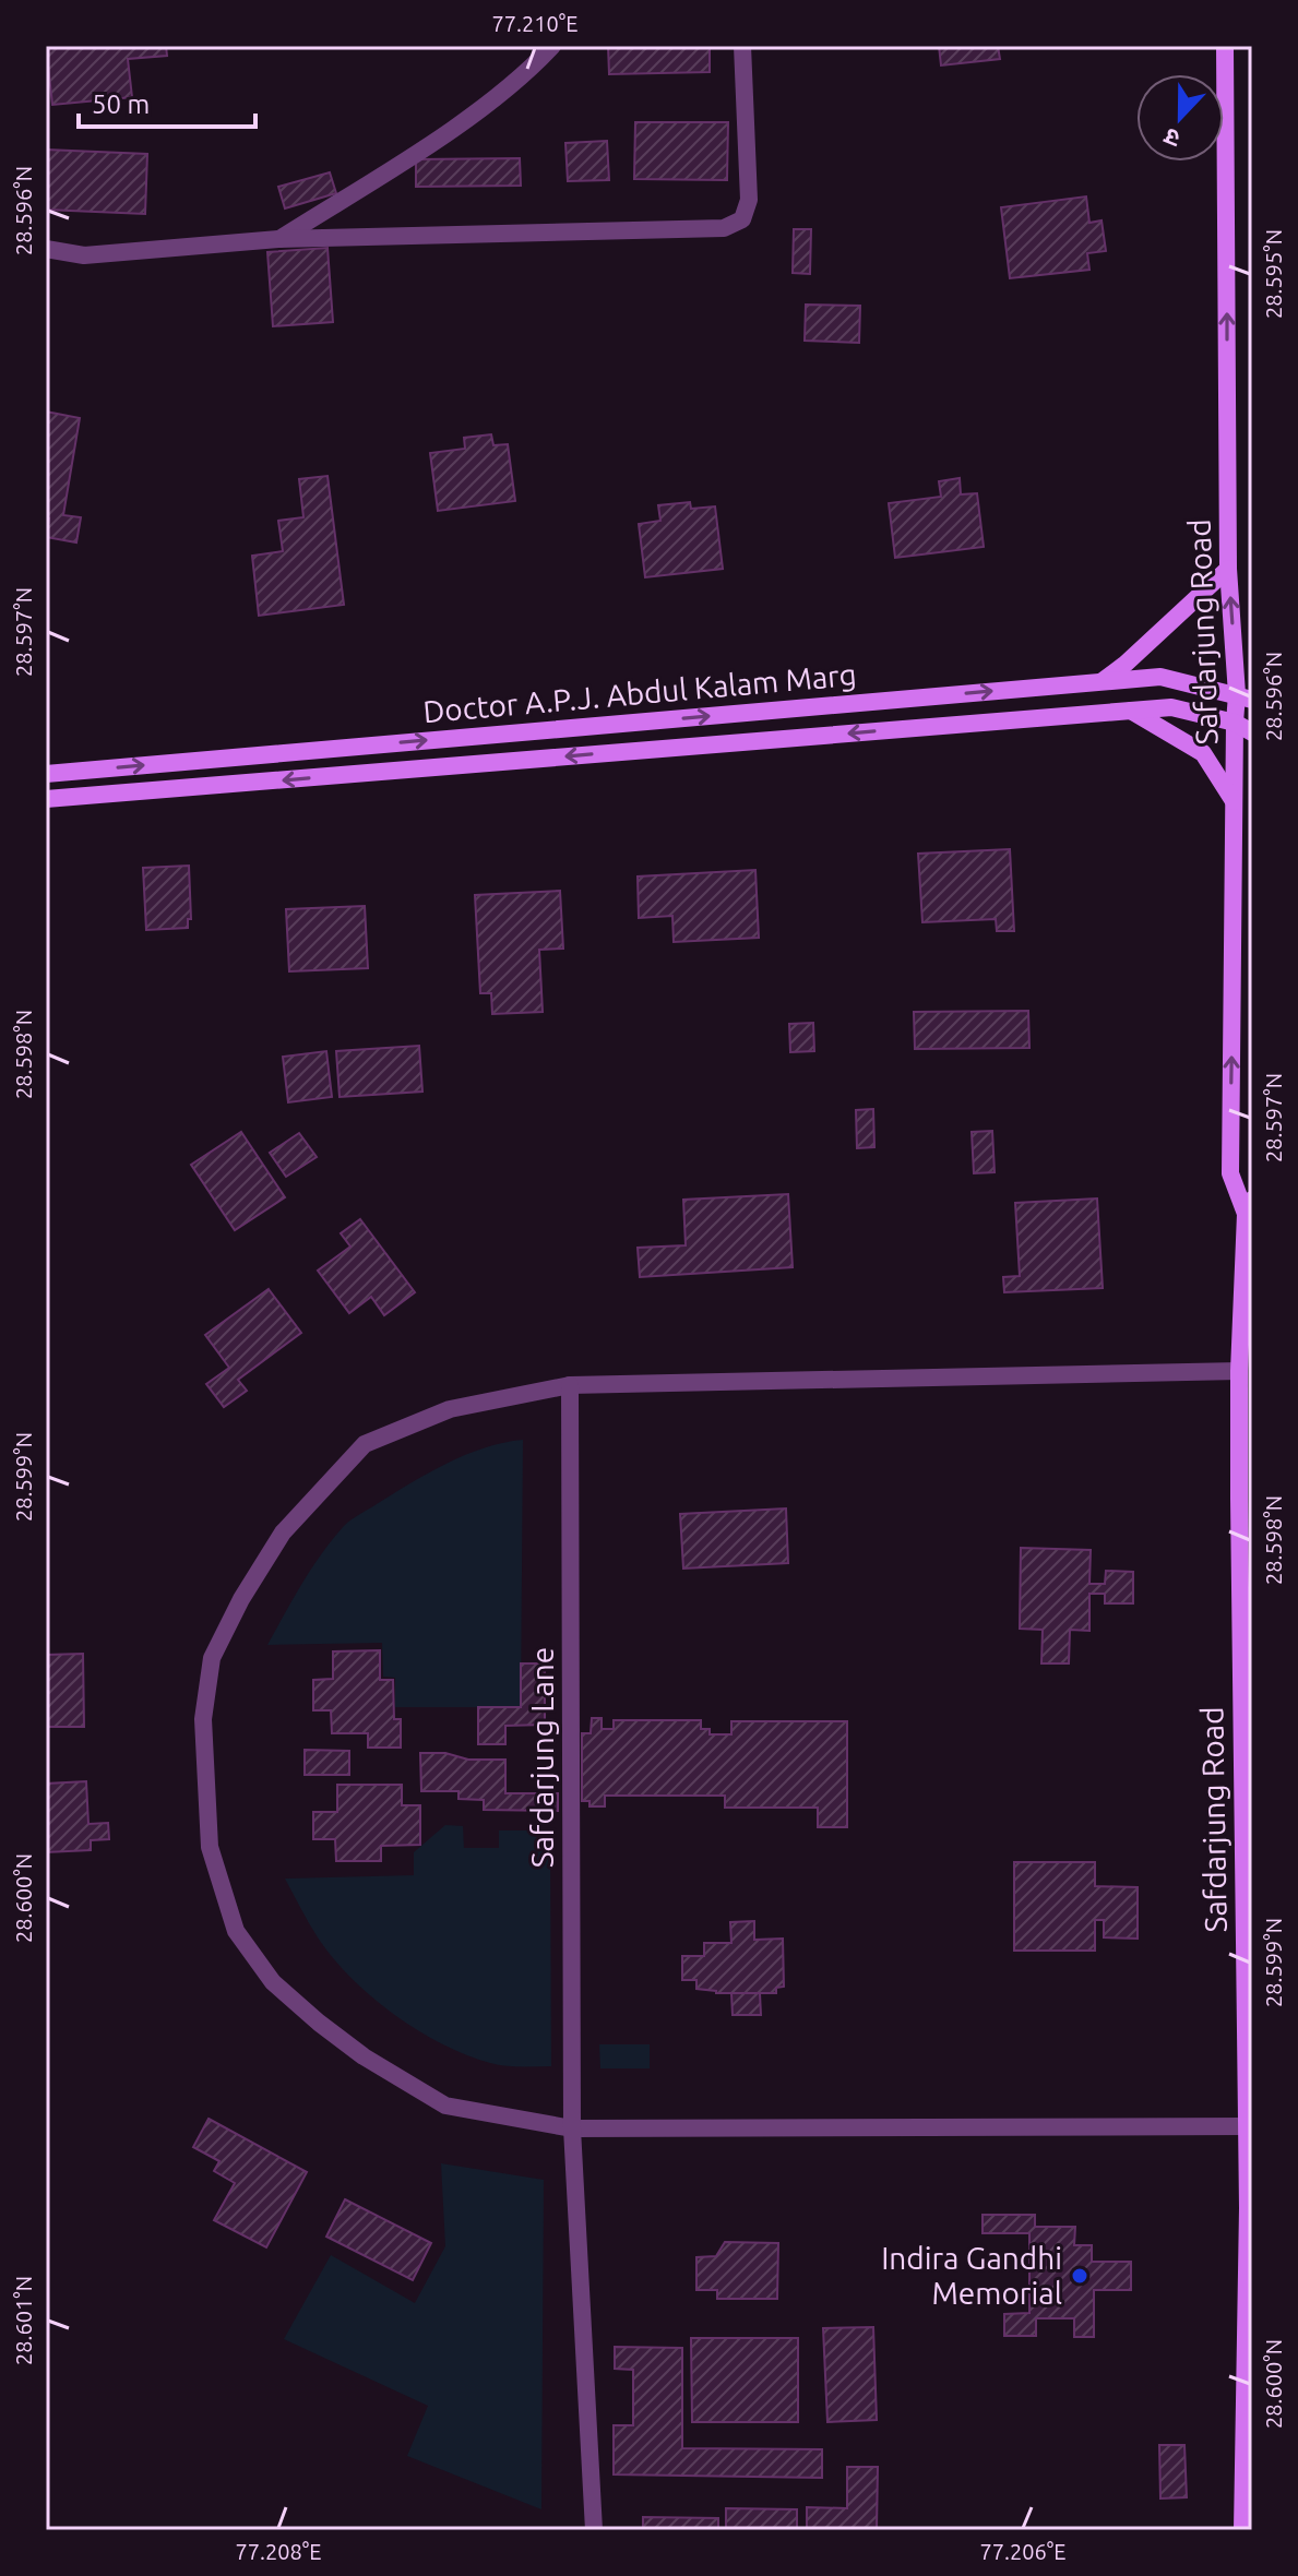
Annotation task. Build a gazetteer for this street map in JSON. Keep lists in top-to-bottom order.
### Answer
{
  "streets": {
    "main road": ["Safdarjung Road", "Doctor A.P.J. Abdul Kalam Marg"],
    "street": ["Safdarjung Lane"]
  },
  "crossings": [
    ["Safdarjung Road", "Doctor A.P.J. Abdul Kalam Marg"]
  ],
  "one_way": ["Safdarjung Road"],
  "places": ["Indira Gandhi Memorial"],
  "scale_bar": "50 m",
  "north": "bottom",
  "coordinates": [
    "77.210°E",
    "28.596°N",
    "28.595°N",
    "28.597°N",
    "28.598°N",
    "28.599°N",
    "28.600°N",
    "28.601°N",
    "77.208°E",
    "77.206°E"
  ]
}
